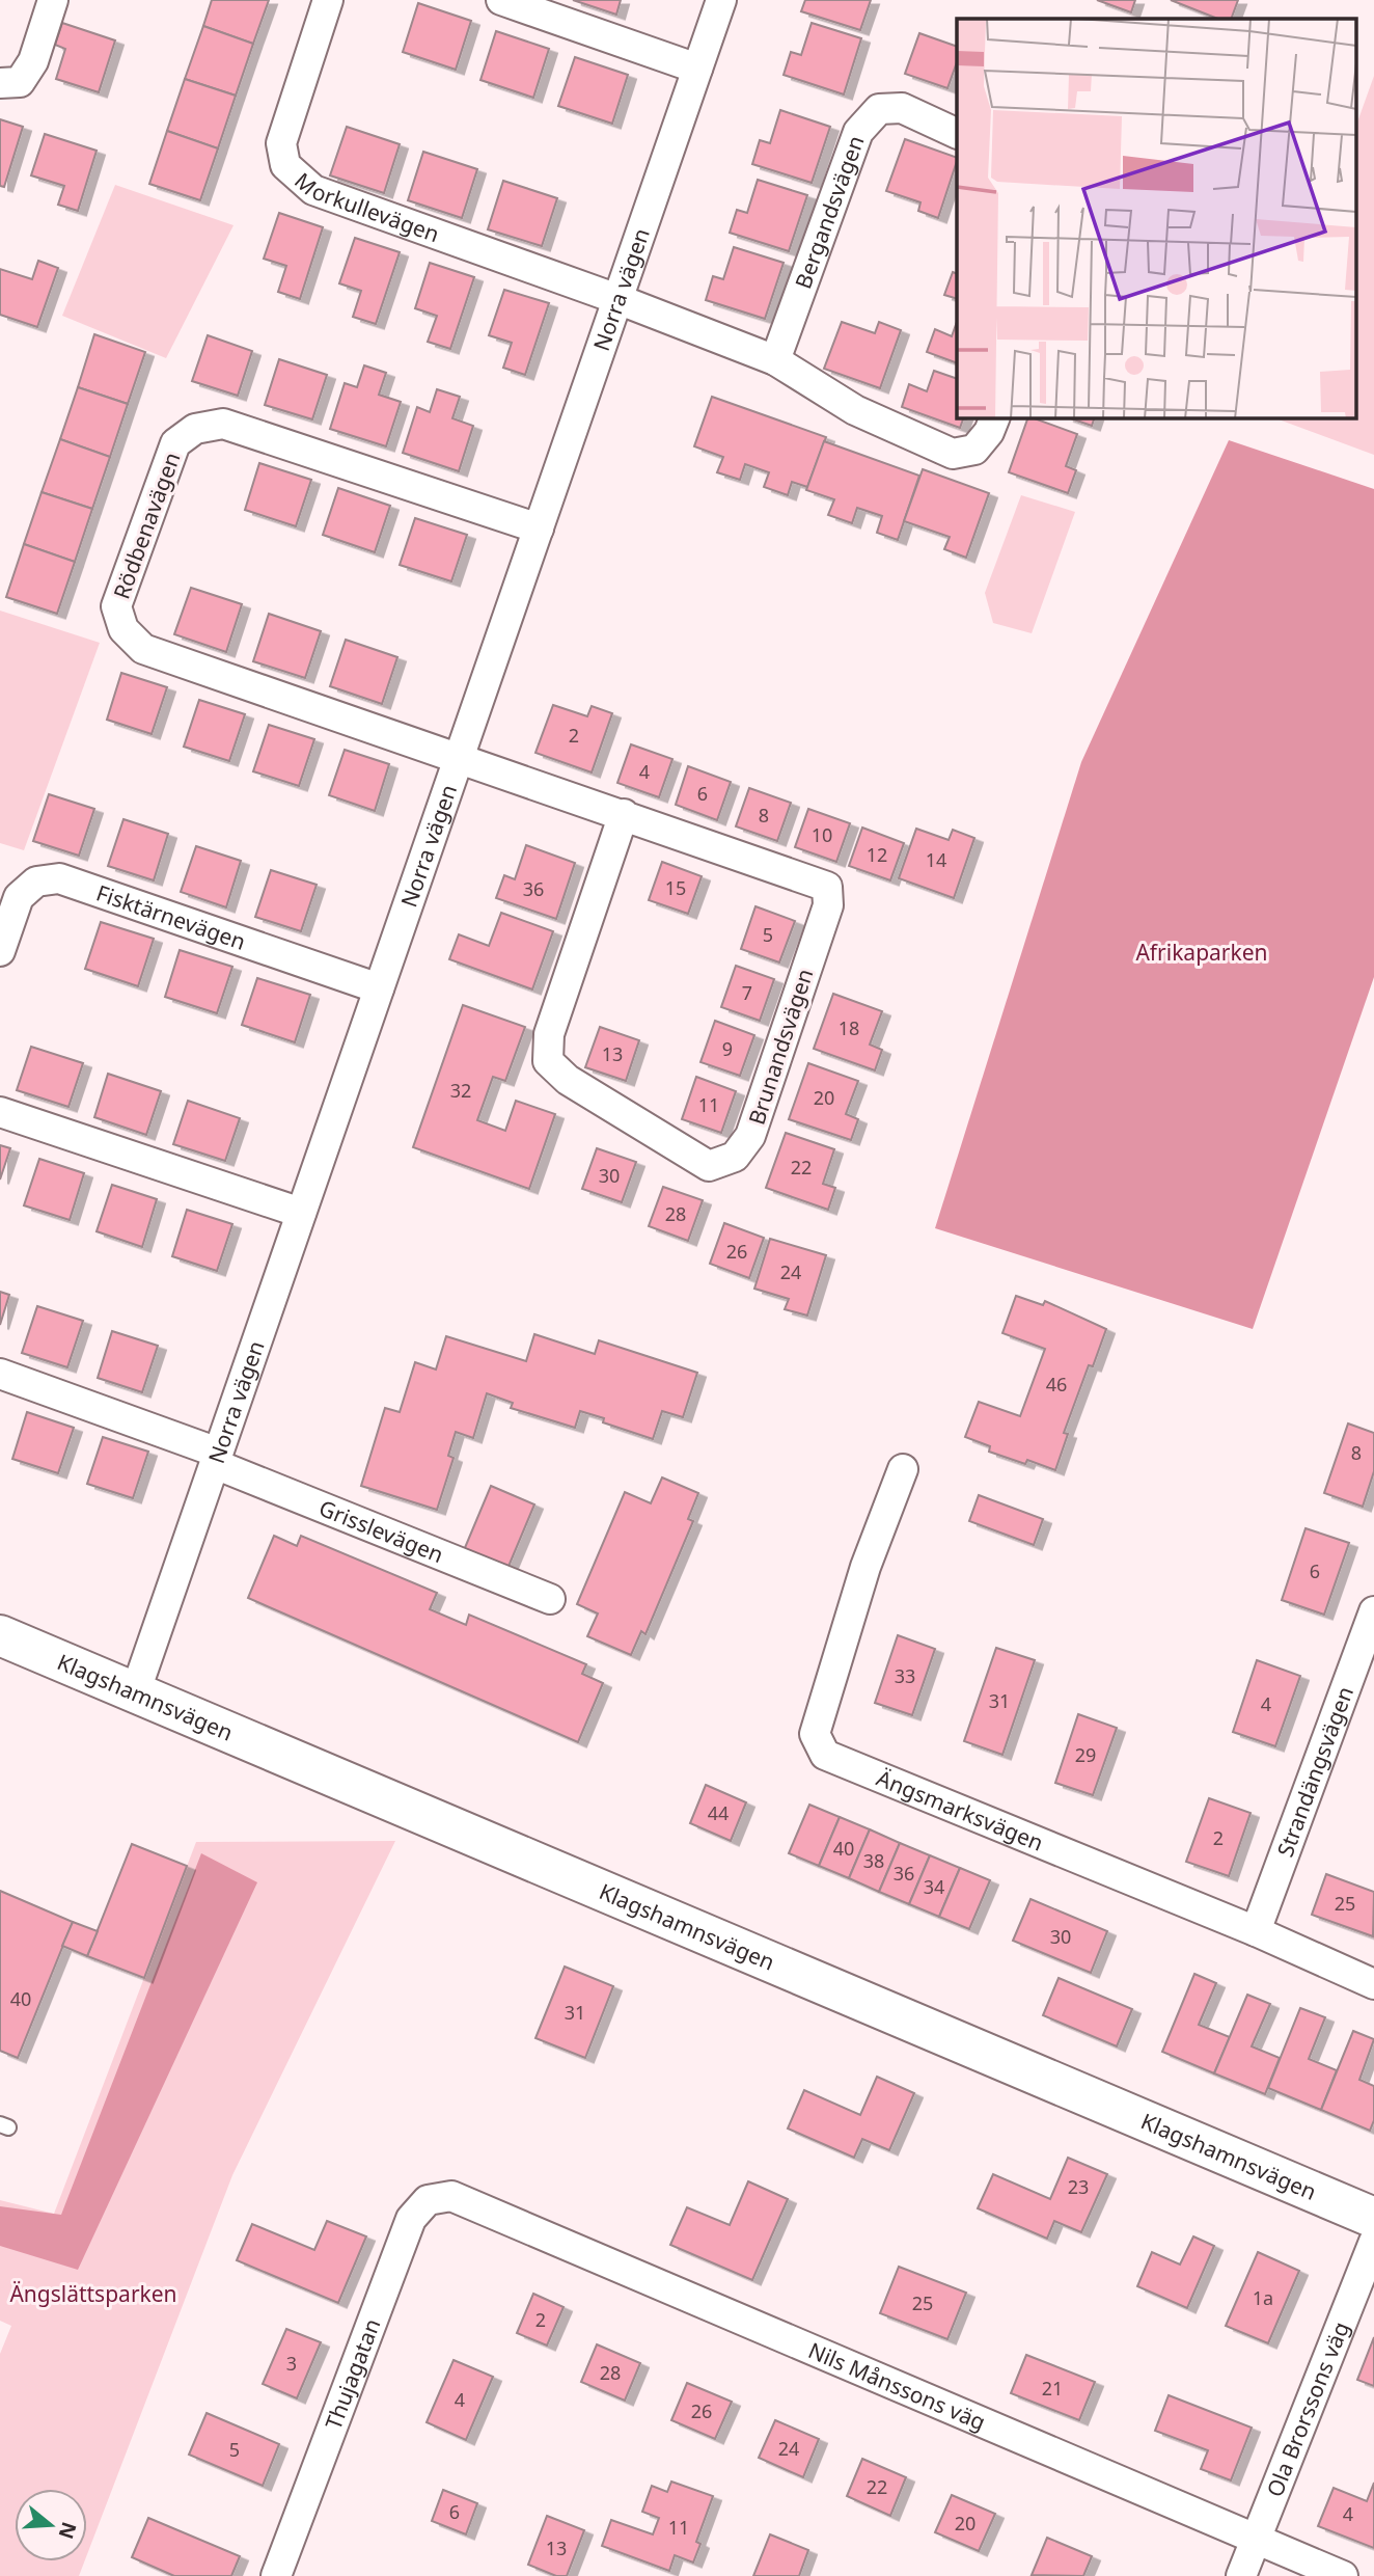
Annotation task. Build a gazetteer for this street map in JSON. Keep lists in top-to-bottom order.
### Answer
{
  "streets": {
    "street": [
      "Morkullevägen",
      "Bergandsvägen",
      "Norra vägen",
      "Rödbenavägen",
      "Fisktärnevägen",
      "Brunandsvägen",
      "Grisslevägen",
      "Klagshamnsvägen",
      "Strandängsvägen",
      "Ängsmarksvägen",
      "Thujagatan",
      "Nils Månssons väg",
      "Ola Brorssons väg"
    ]
  },
  "crossings": [
    ["Morkullevägen", "Norra vägen"],
    ["Norra vägen", "Rödbenavägen"],
    ["Norra vägen", "Fisktärnevägen"],
    ["Norra vägen", "Brunandsvägen"],
    ["Norra vägen", "Grisslevägen"],
    ["Norra vägen", "Klagshamnsvägen"],
    ["Rödbenavägen", "Brunandsvägen"],
    ["Strandängsvägen", "Ängsmarksvägen"],
    ["Thujagatan", "Nils Månssons väg"],
    ["Nils Månssons väg", "Ola Brorssons väg"]
  ],
  "parks": ["Afrikaparken", "Ängslättsparken"],
  "house_numbers": [
    "2",
    "4",
    "6",
    "8",
    "10",
    "12",
    "14",
    "15",
    "36",
    "5",
    "7",
    "18",
    "9",
    "13",
    "32",
    "20",
    "11",
    "22",
    "30",
    "28",
    "26",
    "24",
    "46",
    "8",
    "6",
    "33",
    "31",
    "4",
    "29",
    "44",
    "2",
    "40",
    "38",
    "36",
    "34",
    "25",
    "30",
    "40",
    "31",
    "23",
    "1a",
    "25",
    "2",
    "3",
    "28",
    "21",
    "4",
    "26",
    "24",
    "5",
    "22",
    "6",
    "4",
    "20",
    "11",
    "13"
  ],
  "north": "right"
}
